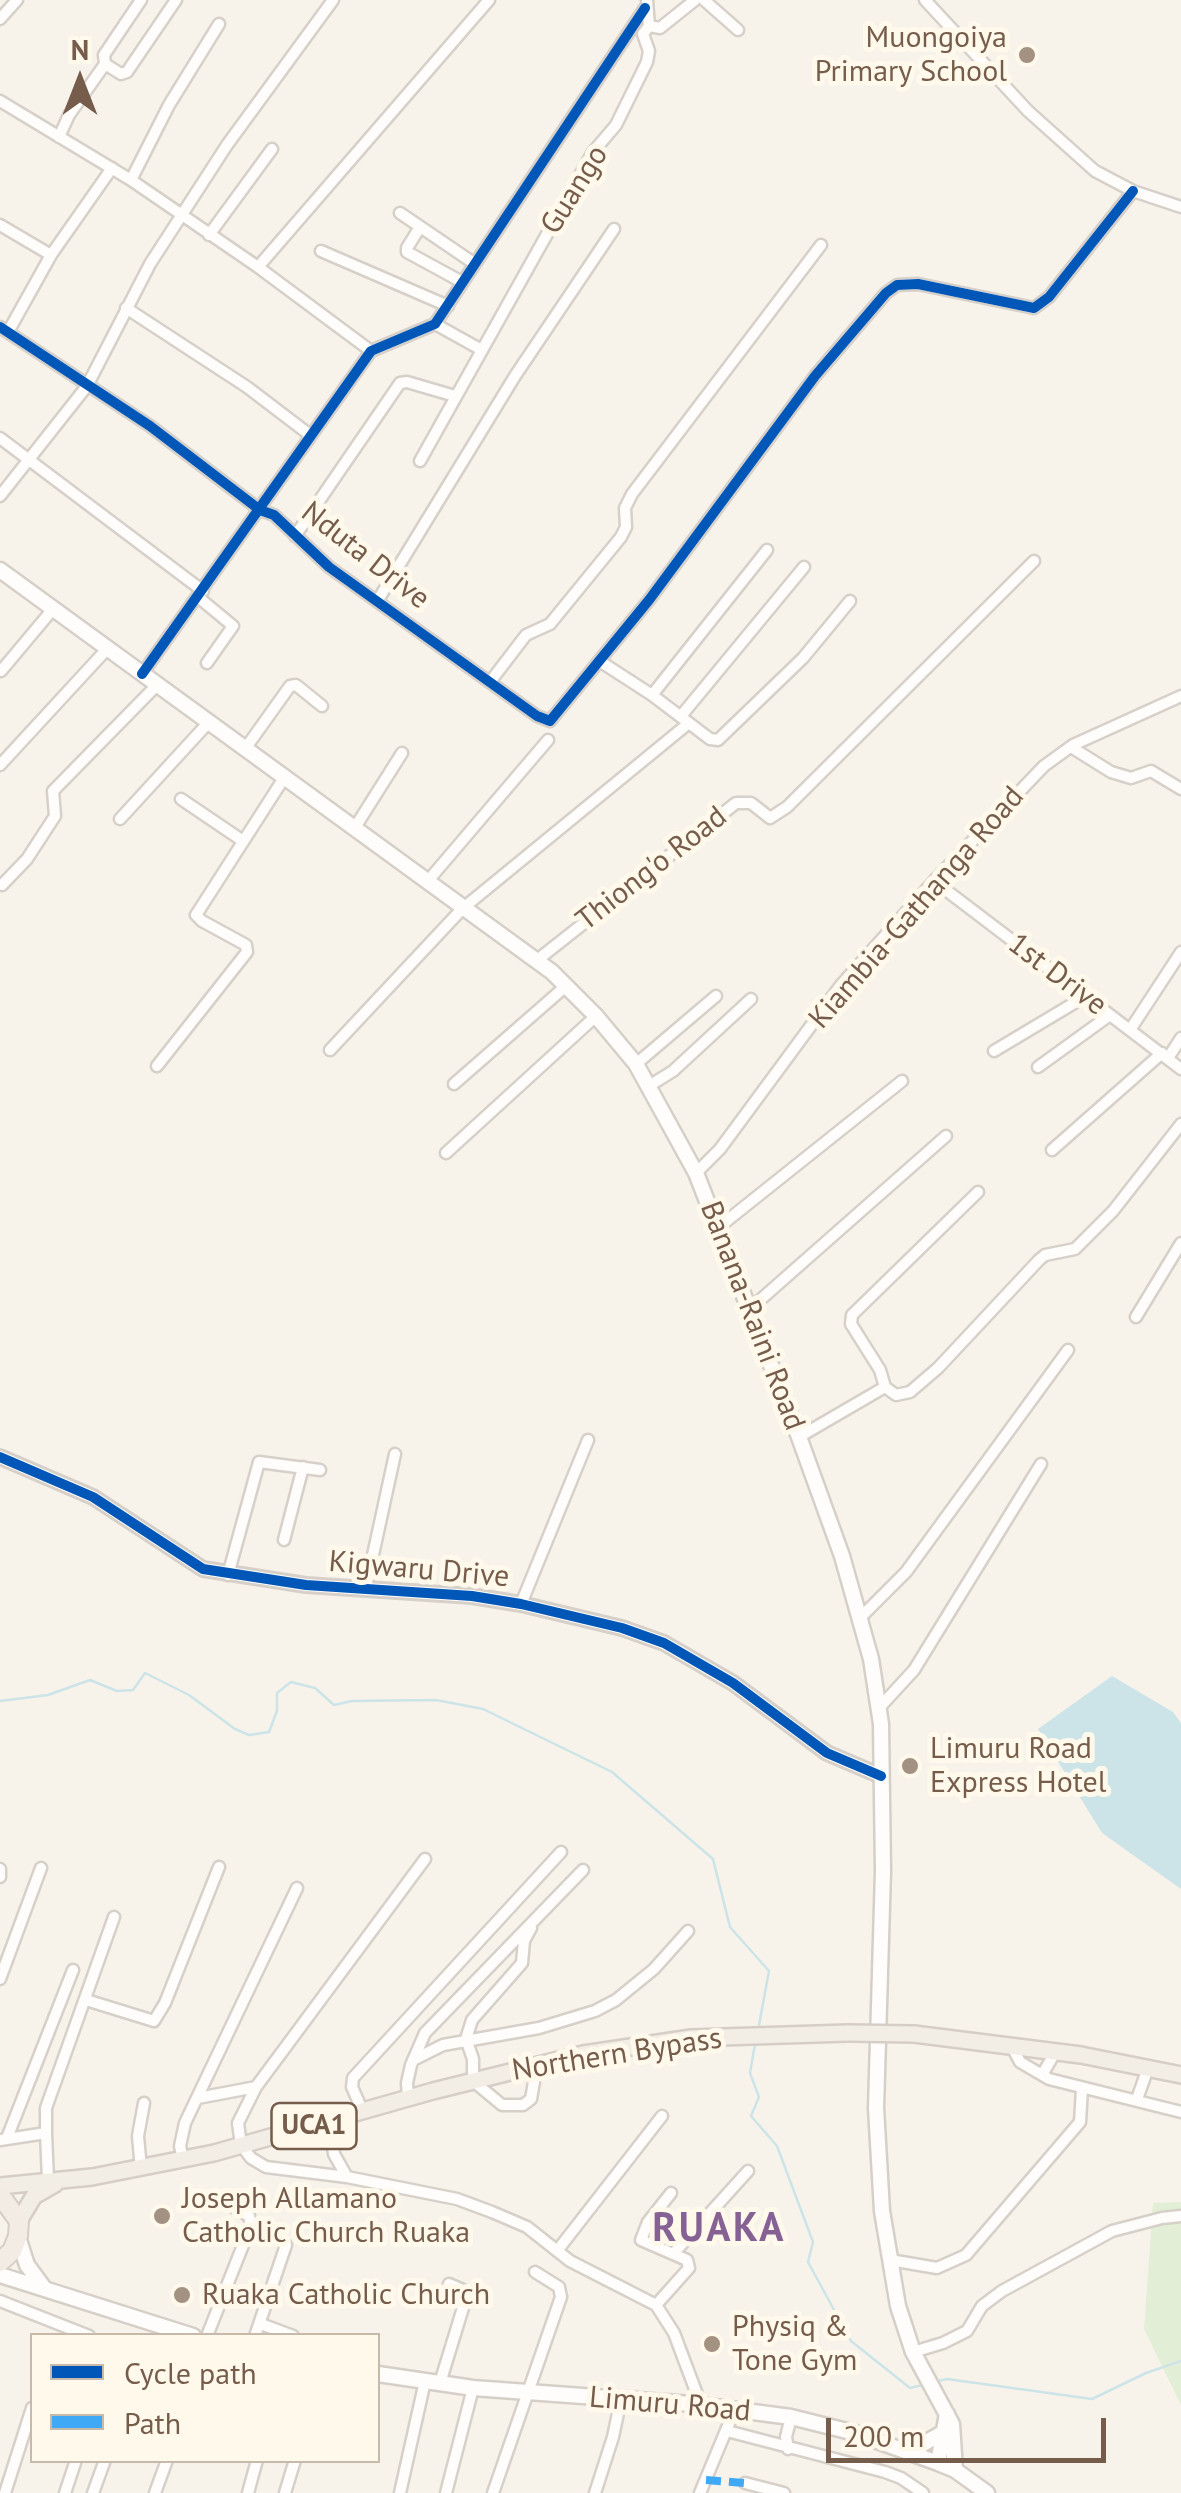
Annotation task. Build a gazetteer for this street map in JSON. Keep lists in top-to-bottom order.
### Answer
{
  "streets": {
    "main road": [
      "Banana-Raini Road",
      "Northern Bypass",
      "UCA1",
      "Limuru Road"
    ],
    "street": [
      "Guango",
      "Nduta Drive",
      "Thiong'o Road",
      "Kiambia-Gathanga Road",
      "1st Drive",
      "Kigwaru Drive"
    ]
  },
  "crossings": [
    ["Thiong'o Road", "Banana-Raini Road"],
    ["Kiambia-Gathanga Road", "1st Drive"],
    ["Kiambia-Gathanga Road", "Banana-Raini Road"],
    ["Banana-Raini Road", "Kigwaru Drive"]
  ],
  "districts": ["RUAKA"],
  "places": [
    "Muongoiya Primary School",
    "Limuru Road Express Hotel",
    "Joseph Allamano Catholic Church Ruaka",
    "Ruaka Catholic Church",
    "Physiq & Tone Gym"
  ],
  "legend": ["Cycle path", "Path"],
  "scale_bar": "200 m",
  "north": "top"
}
